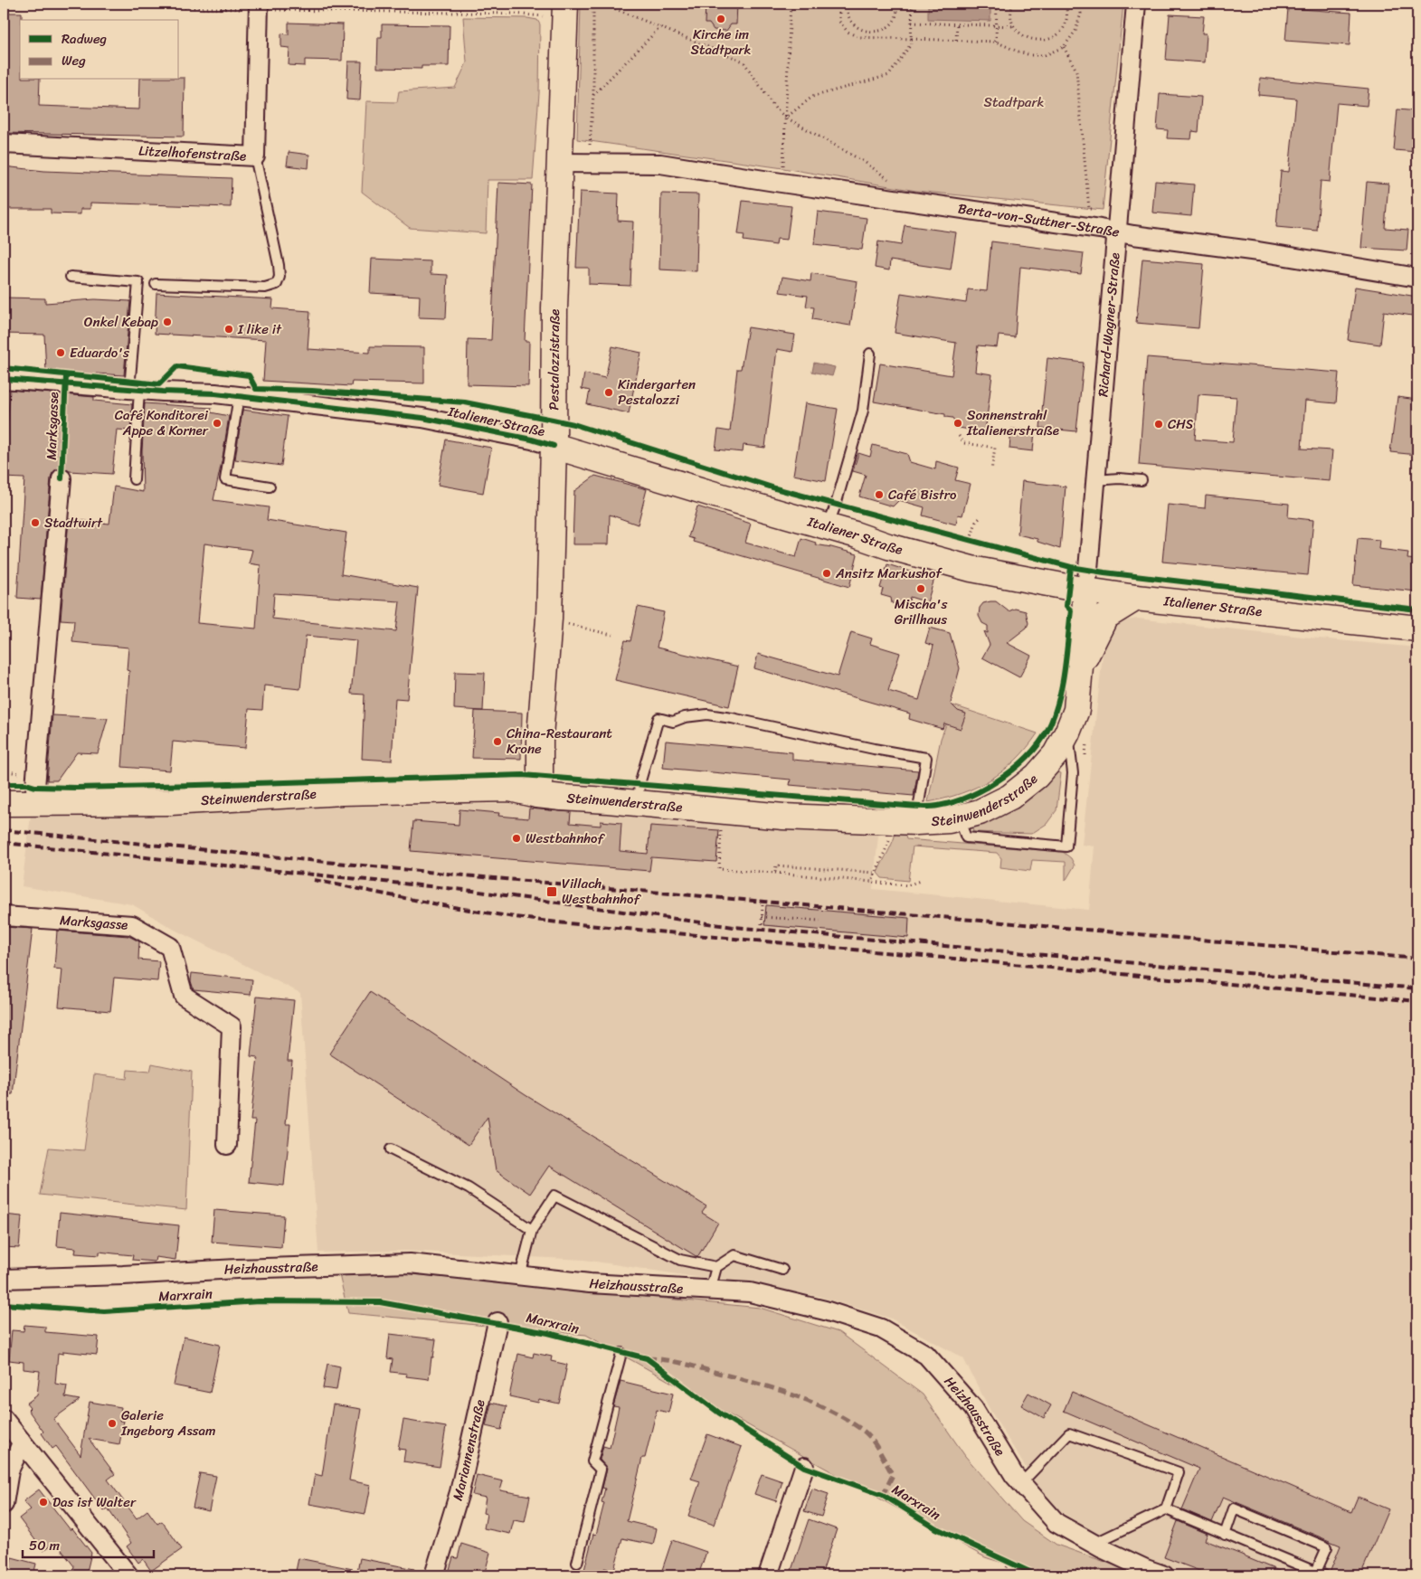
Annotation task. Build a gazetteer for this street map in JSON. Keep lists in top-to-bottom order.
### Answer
{
  "streets": {
    "street": [
      "Litzelhofenstraße",
      "Berta-von-Suttner-Straße",
      "Richard-Wagner-Straße",
      "Pestalozzistraße",
      "Italiener Straße",
      "Marksgasse",
      "Steinwenderstraße",
      "Heizhausstraße",
      "Mariannenstraße"
    ],
    "cycle path": ["Marxrain"]
  },
  "crossings": [
    ["Berta-von-Suttner-Straße", "Richard-Wagner-Straße"],
    ["Berta-von-Suttner-Straße", "Pestalozzistraße"],
    ["Richard-Wagner-Straße", "Italiener Straße"],
    ["Richard-Wagner-Straße", "Steinwenderstraße"],
    ["Pestalozzistraße", "Italiener Straße"],
    ["Pestalozzistraße", "Steinwenderstraße"],
    ["Italiener Straße", "Steinwenderstraße"],
    ["Marksgasse", "Steinwenderstraße"]
  ],
  "parks": ["Stadtpark"],
  "places": {
    "other": [
      "Kirche im Stadtpark",
      "Onkel Kebap",
      "I like it",
      "Eduardo's",
      "Kindergarten Pestalozzi",
      "Café Konditorei Appe & Korner",
      "Sonnenstrahl Italienerstraße",
      "CHS",
      "Café Bistro",
      "Stadtwirt",
      "Ansitz Markushof",
      "Mischa's Grillhaus",
      "China-Restaurant Krone",
      "Westbahnhof",
      "Galerie Ingeborg Assam",
      "Das ist Walter"
    ],
    "transit": ["Villach Westbahnhof"]
  },
  "legend": ["Radweg", "Weg"],
  "scale_bar": "50 m"
}
